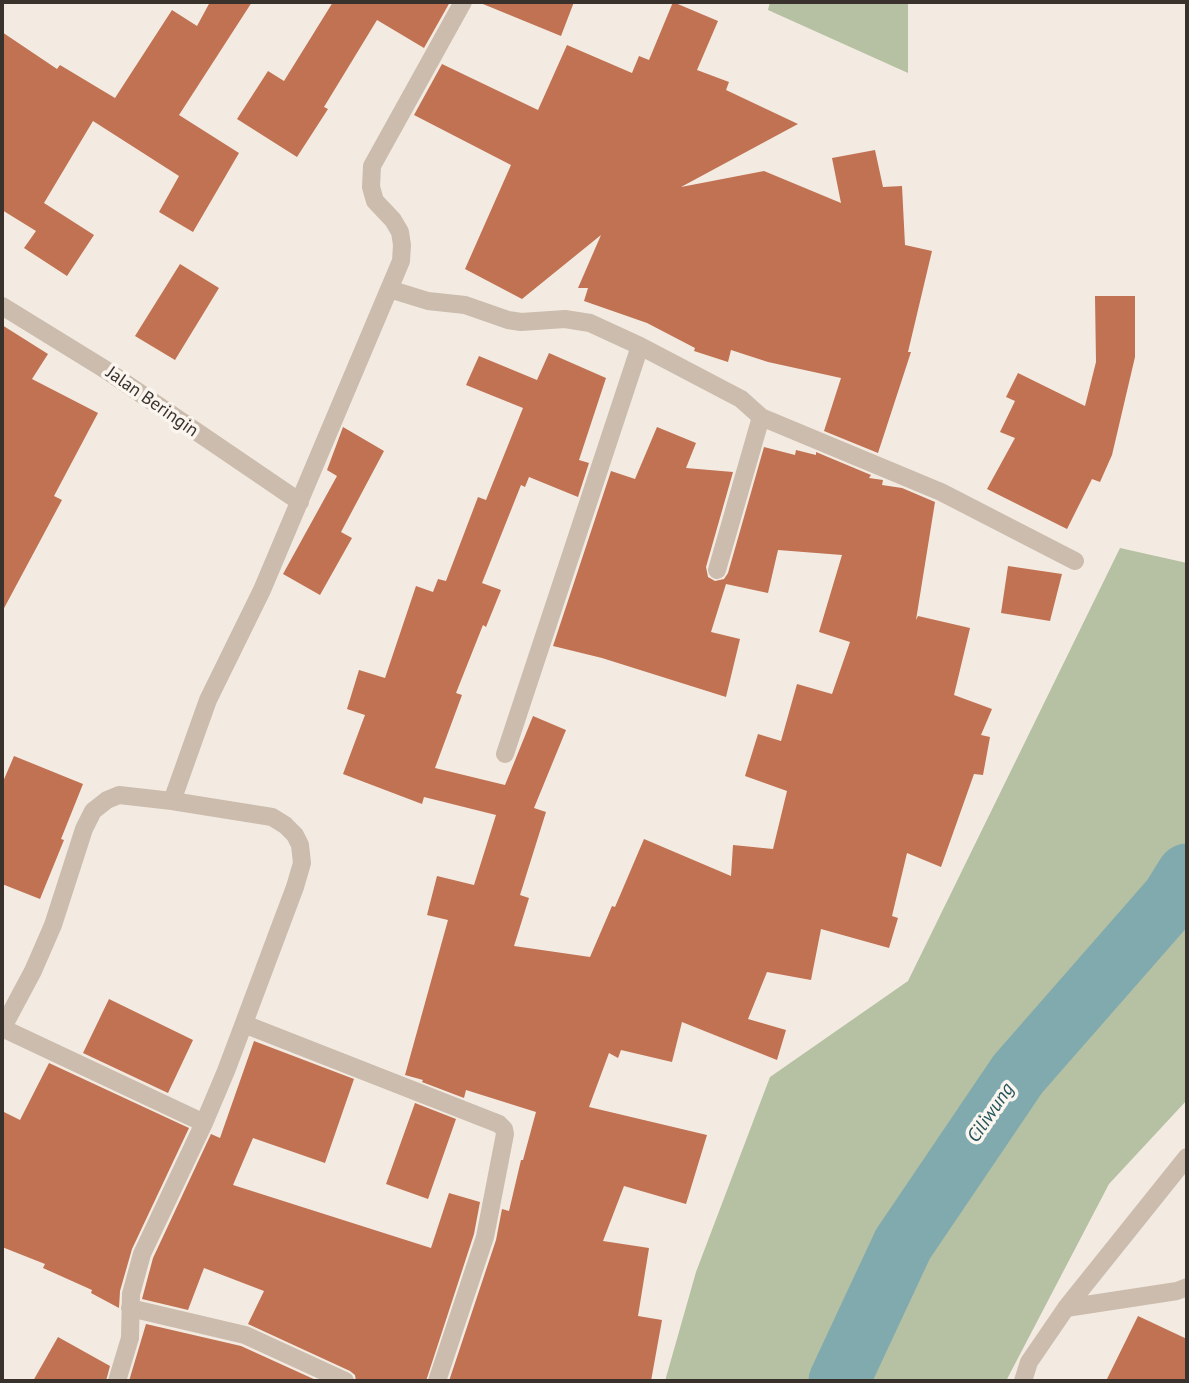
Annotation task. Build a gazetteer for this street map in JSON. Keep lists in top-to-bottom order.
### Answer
{
  "streets": {
    "street": ["Jalan Beringin"]
  },
  "water": ["Ciliwung"]
}
